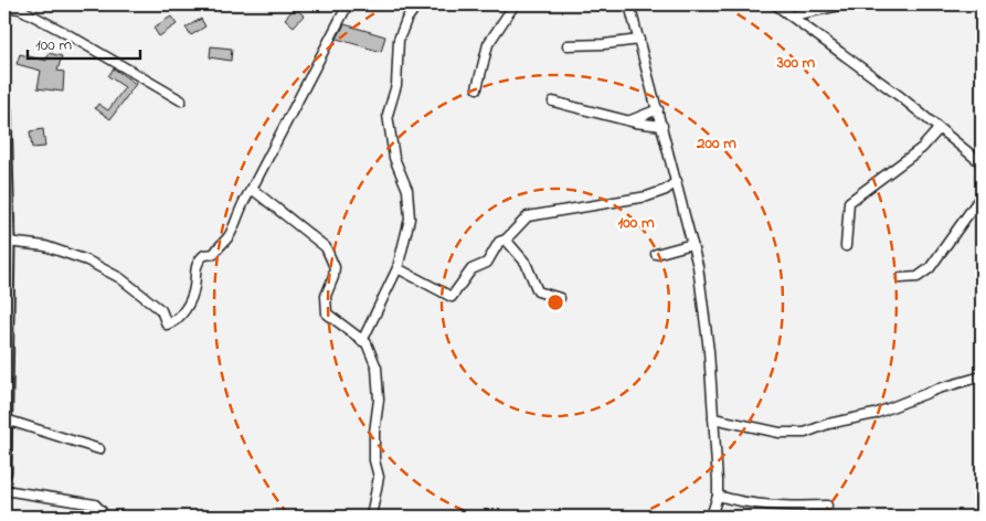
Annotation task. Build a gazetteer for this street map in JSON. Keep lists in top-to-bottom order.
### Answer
{
  "scale_bar": "100 m",
  "rings": ["300 m", "200 m", "100 m"]
}
